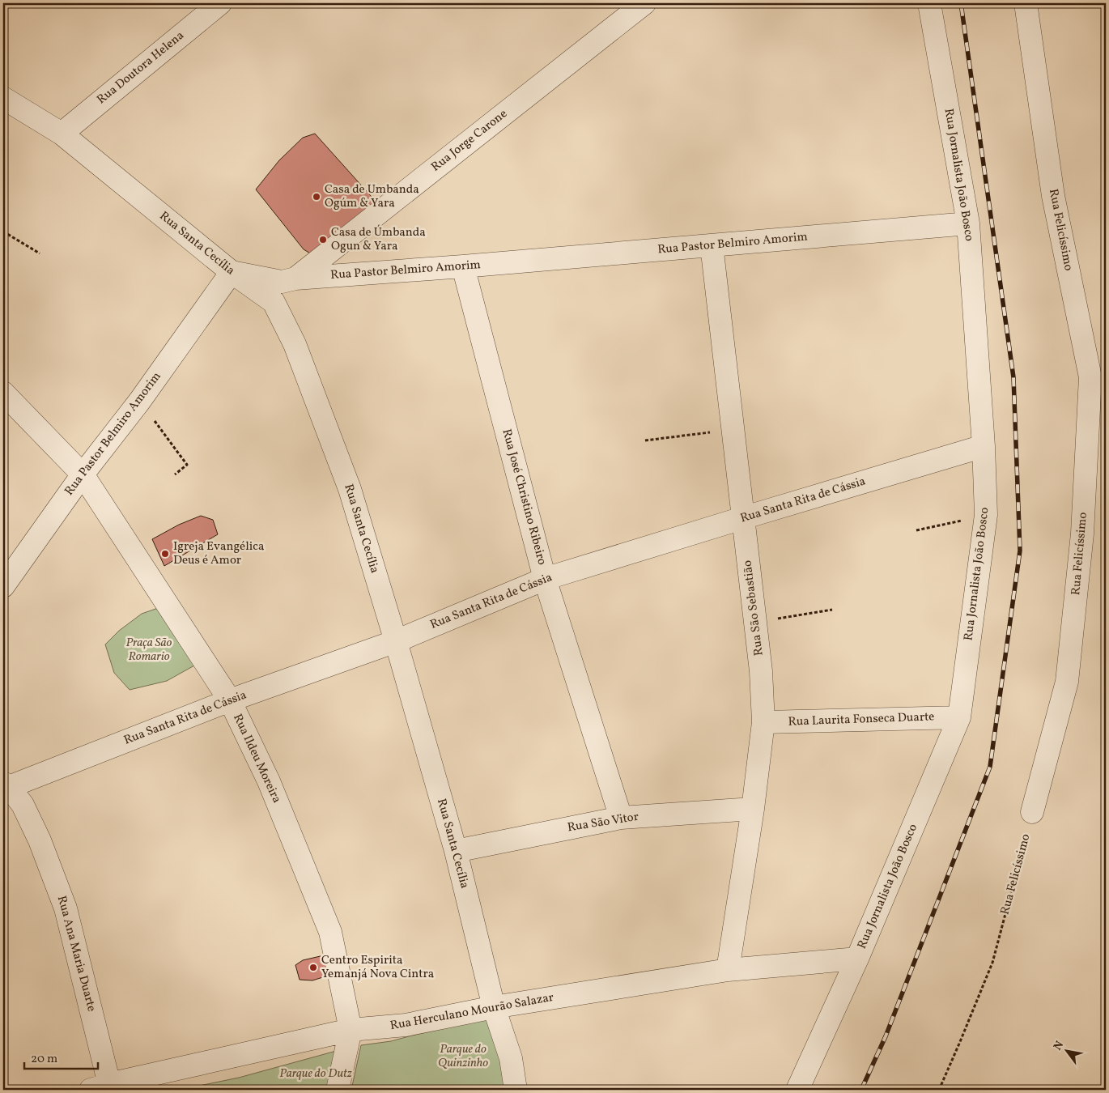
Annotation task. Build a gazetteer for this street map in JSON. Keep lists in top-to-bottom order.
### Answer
{
  "streets": {
    "street": [
      "Rua Doutora Helena",
      "Rua Jorge Carone",
      "Rua Jornalista João Bosco",
      "Rua Felicíssimo",
      "Rua Santa Cecília",
      "Rua Pastor Belmiro Amorim",
      "Rua José Christino Ribeiro",
      "Rua Santa Rita de Cássia",
      "Rua São Sebastião",
      "Rua Laurita Fonseca Duarte",
      "Rua Ildeu Moreira",
      "Rua São Vitor",
      "Rua Ana Maria Duarte",
      "Rua Herculano Mourão Salazar"
    ]
  },
  "crossings": [
    ["Rua Doutora Helena", "Rua Santa Cecília"],
    ["Rua Jorge Carone", "Rua Pastor Belmiro Amorim"],
    ["Rua Jornalista João Bosco", "Rua Pastor Belmiro Amorim"],
    ["Rua Jornalista João Bosco", "Rua Santa Rita de Cássia"],
    ["Rua Jornalista João Bosco", "Rua Laurita Fonseca Duarte"],
    ["Rua Jornalista João Bosco", "Rua Herculano Mourão Salazar"],
    ["Rua Santa Cecília", "Rua Pastor Belmiro Amorim"],
    ["Rua Santa Cecília", "Rua Santa Rita de Cássia"],
    ["Rua Santa Cecília", "Rua São Vitor"],
    ["Rua Santa Cecília", "Rua Herculano Mourão Salazar"],
    ["Rua Pastor Belmiro Amorim", "Rua José Christino Ribeiro"],
    ["Rua Pastor Belmiro Amorim", "Rua São Sebastião"],
    ["Rua Pastor Belmiro Amorim", "Rua Ildeu Moreira"],
    ["Rua José Christino Ribeiro", "Rua Santa Rita de Cássia"],
    ["Rua José Christino Ribeiro", "Rua São Vitor"],
    ["Rua Santa Rita de Cássia", "Rua São Sebastião"],
    ["Rua Santa Rita de Cássia", "Rua Ildeu Moreira"],
    ["Rua Santa Rita de Cássia", "Rua Ana Maria Duarte"],
    ["Rua São Sebastião", "Rua Laurita Fonseca Duarte"],
    ["Rua São Sebastião", "Rua São Vitor"],
    ["Rua São Sebastião", "Rua Herculano Mourão Salazar"],
    ["Rua Ildeu Moreira", "Rua Herculano Mourão Salazar"],
    ["Rua Ana Maria Duarte", "Rua Herculano Mourão Salazar"]
  ],
  "parks": ["Praça São Romario", "Parque do Quinzinho", "Parque do Dutz"],
  "places": [
    "Casa de Umbanda Ogúm & Yara",
    "Casa de Úmbanda Ogun & Yara",
    "Igreja Evangélica Deus é Amor",
    "Centro Espirita Yemanjá Nova Cintra"
  ],
  "scale_bar": "20 m",
  "north": "top left"
}
